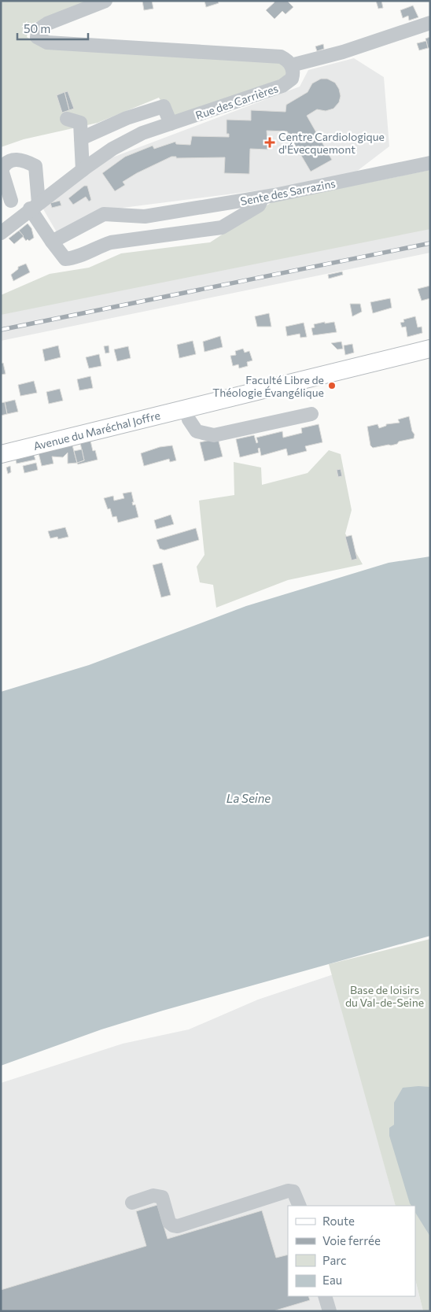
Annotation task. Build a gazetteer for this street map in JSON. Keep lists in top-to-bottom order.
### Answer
{
  "streets": {
    "main road": ["Avenue du Maréchal Joffre"],
    "street": ["Rue des Carrières", "Sente des Sarrazins"]
  },
  "water": ["La Seine"],
  "parks": ["Base de loisirs du Val-de-Seine"],
  "places": {
    "health": ["Centre Cardiologique d'Évecquemont"],
    "other": ["Faculté Libre de Théologie Évangélique"]
  },
  "legend": [
    "Route",
    "Voie ferrée",
    "Parc",
    "Eau"
  ],
  "scale_bar": "50 m"
}
